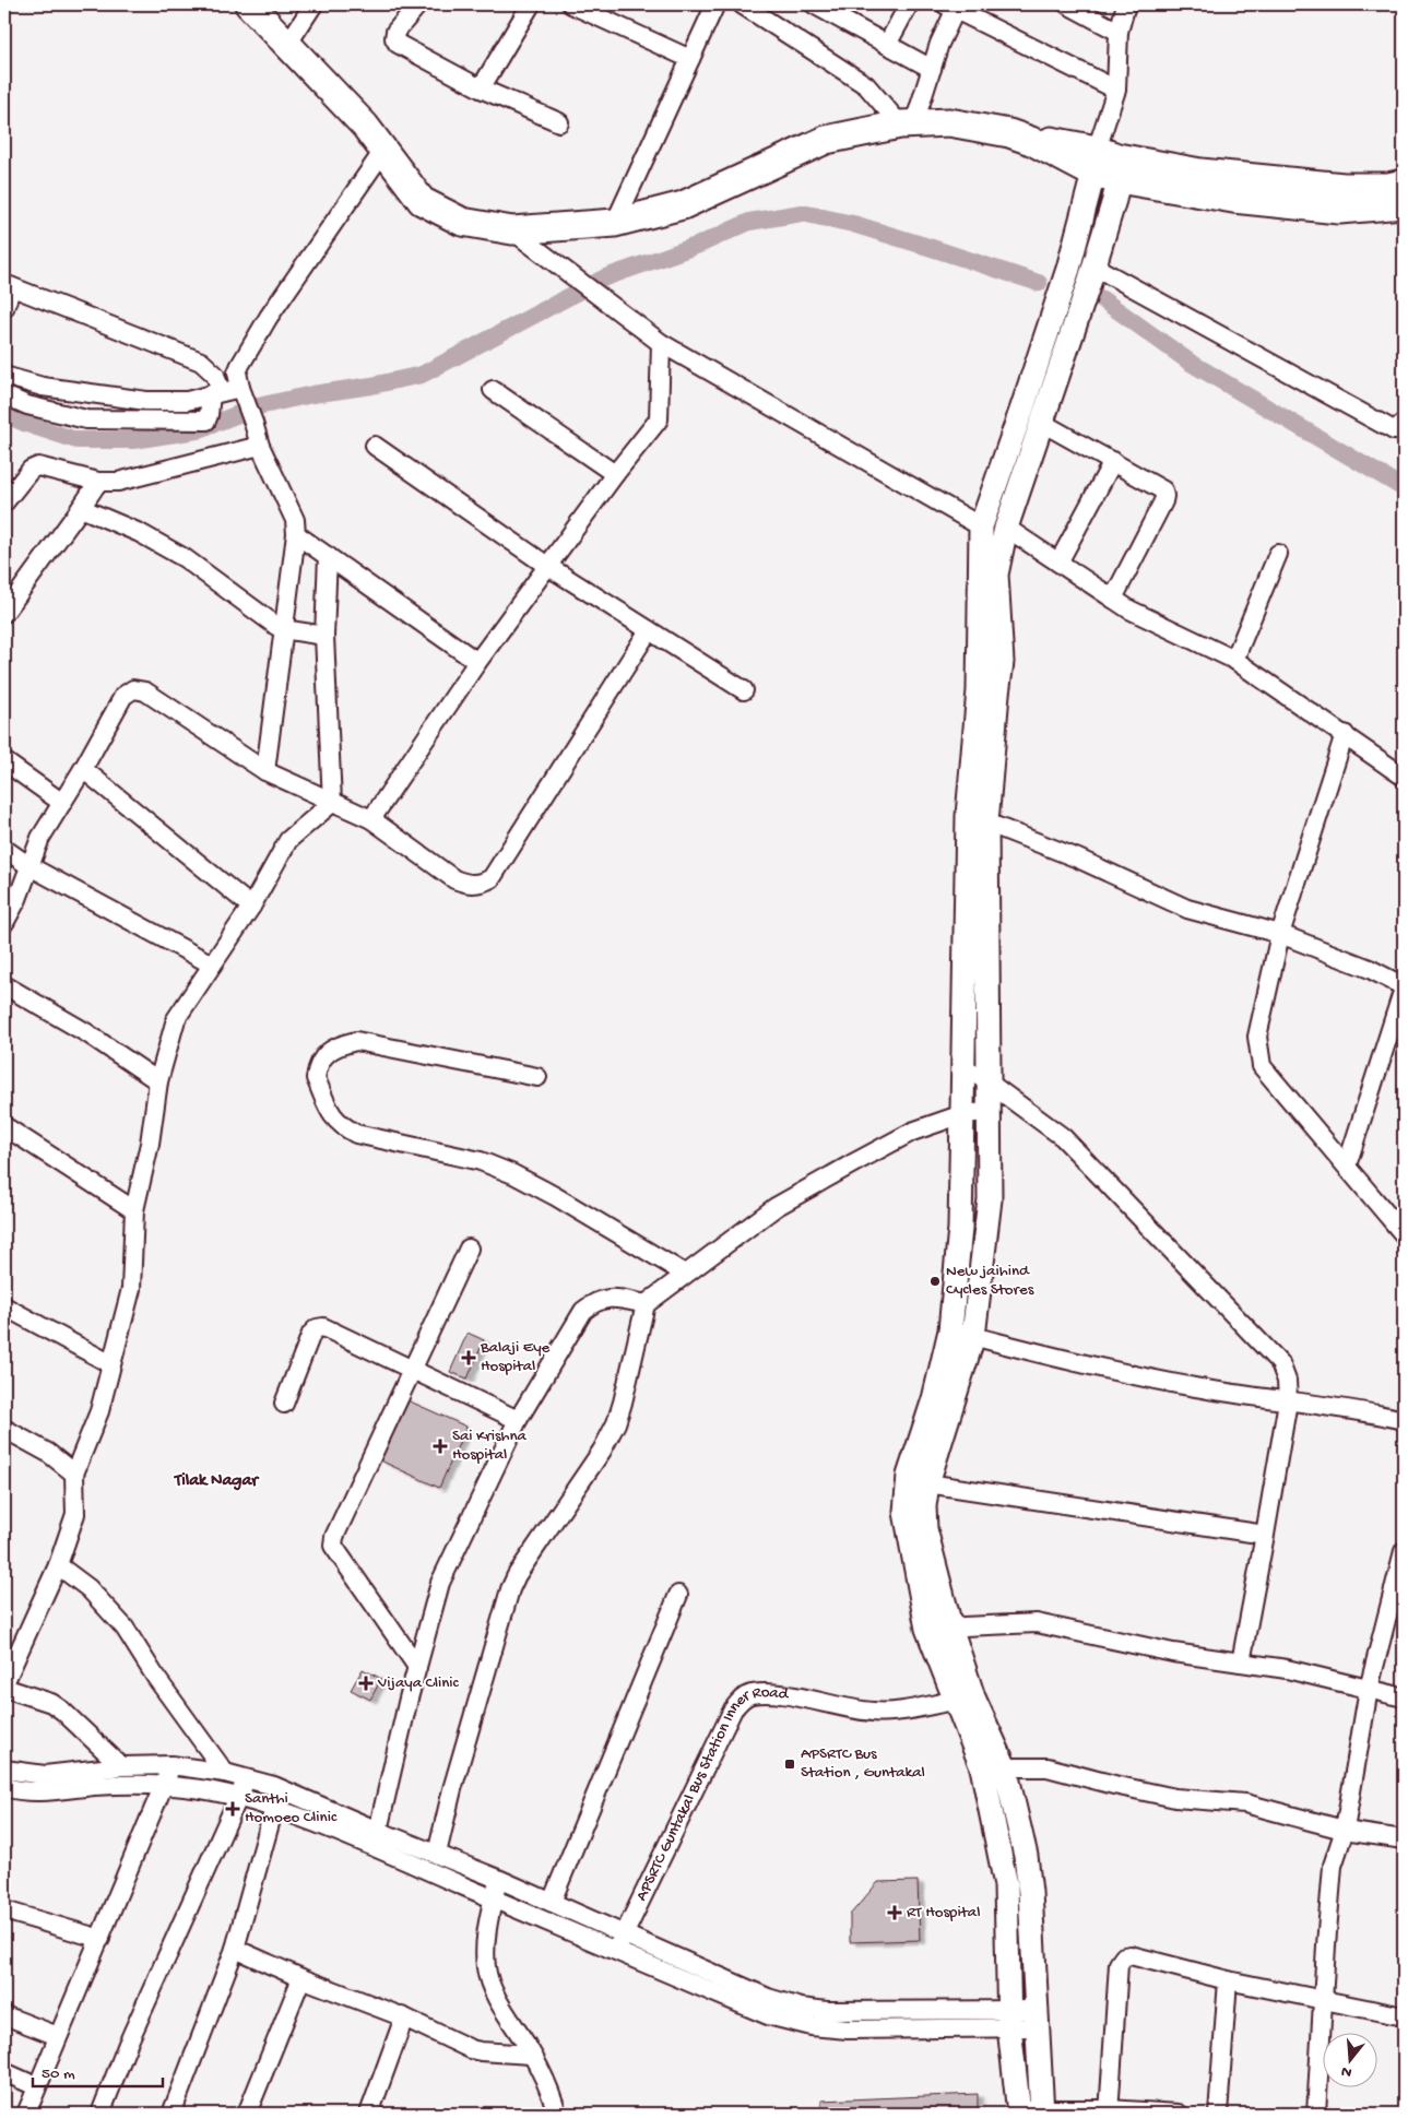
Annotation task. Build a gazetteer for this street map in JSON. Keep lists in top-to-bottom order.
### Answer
{
  "streets": {
    "street": ["APSRTC Guntakal Bus Station Inner Road"]
  },
  "districts": ["Tilak Nagar"],
  "places": {
    "other": ["New jaihind Cycles Stores"],
    "health": [
      "Balaji Eye Hospital",
      "Sai Krishna Hospital",
      "Vijaya Clinic",
      "Santhi Homoeo Clinic",
      "RT Hospital"
    ],
    "transit": ["APSRTC Bus Station , Guntakal"]
  },
  "scale_bar": "50 m",
  "north": "bottom"
}
